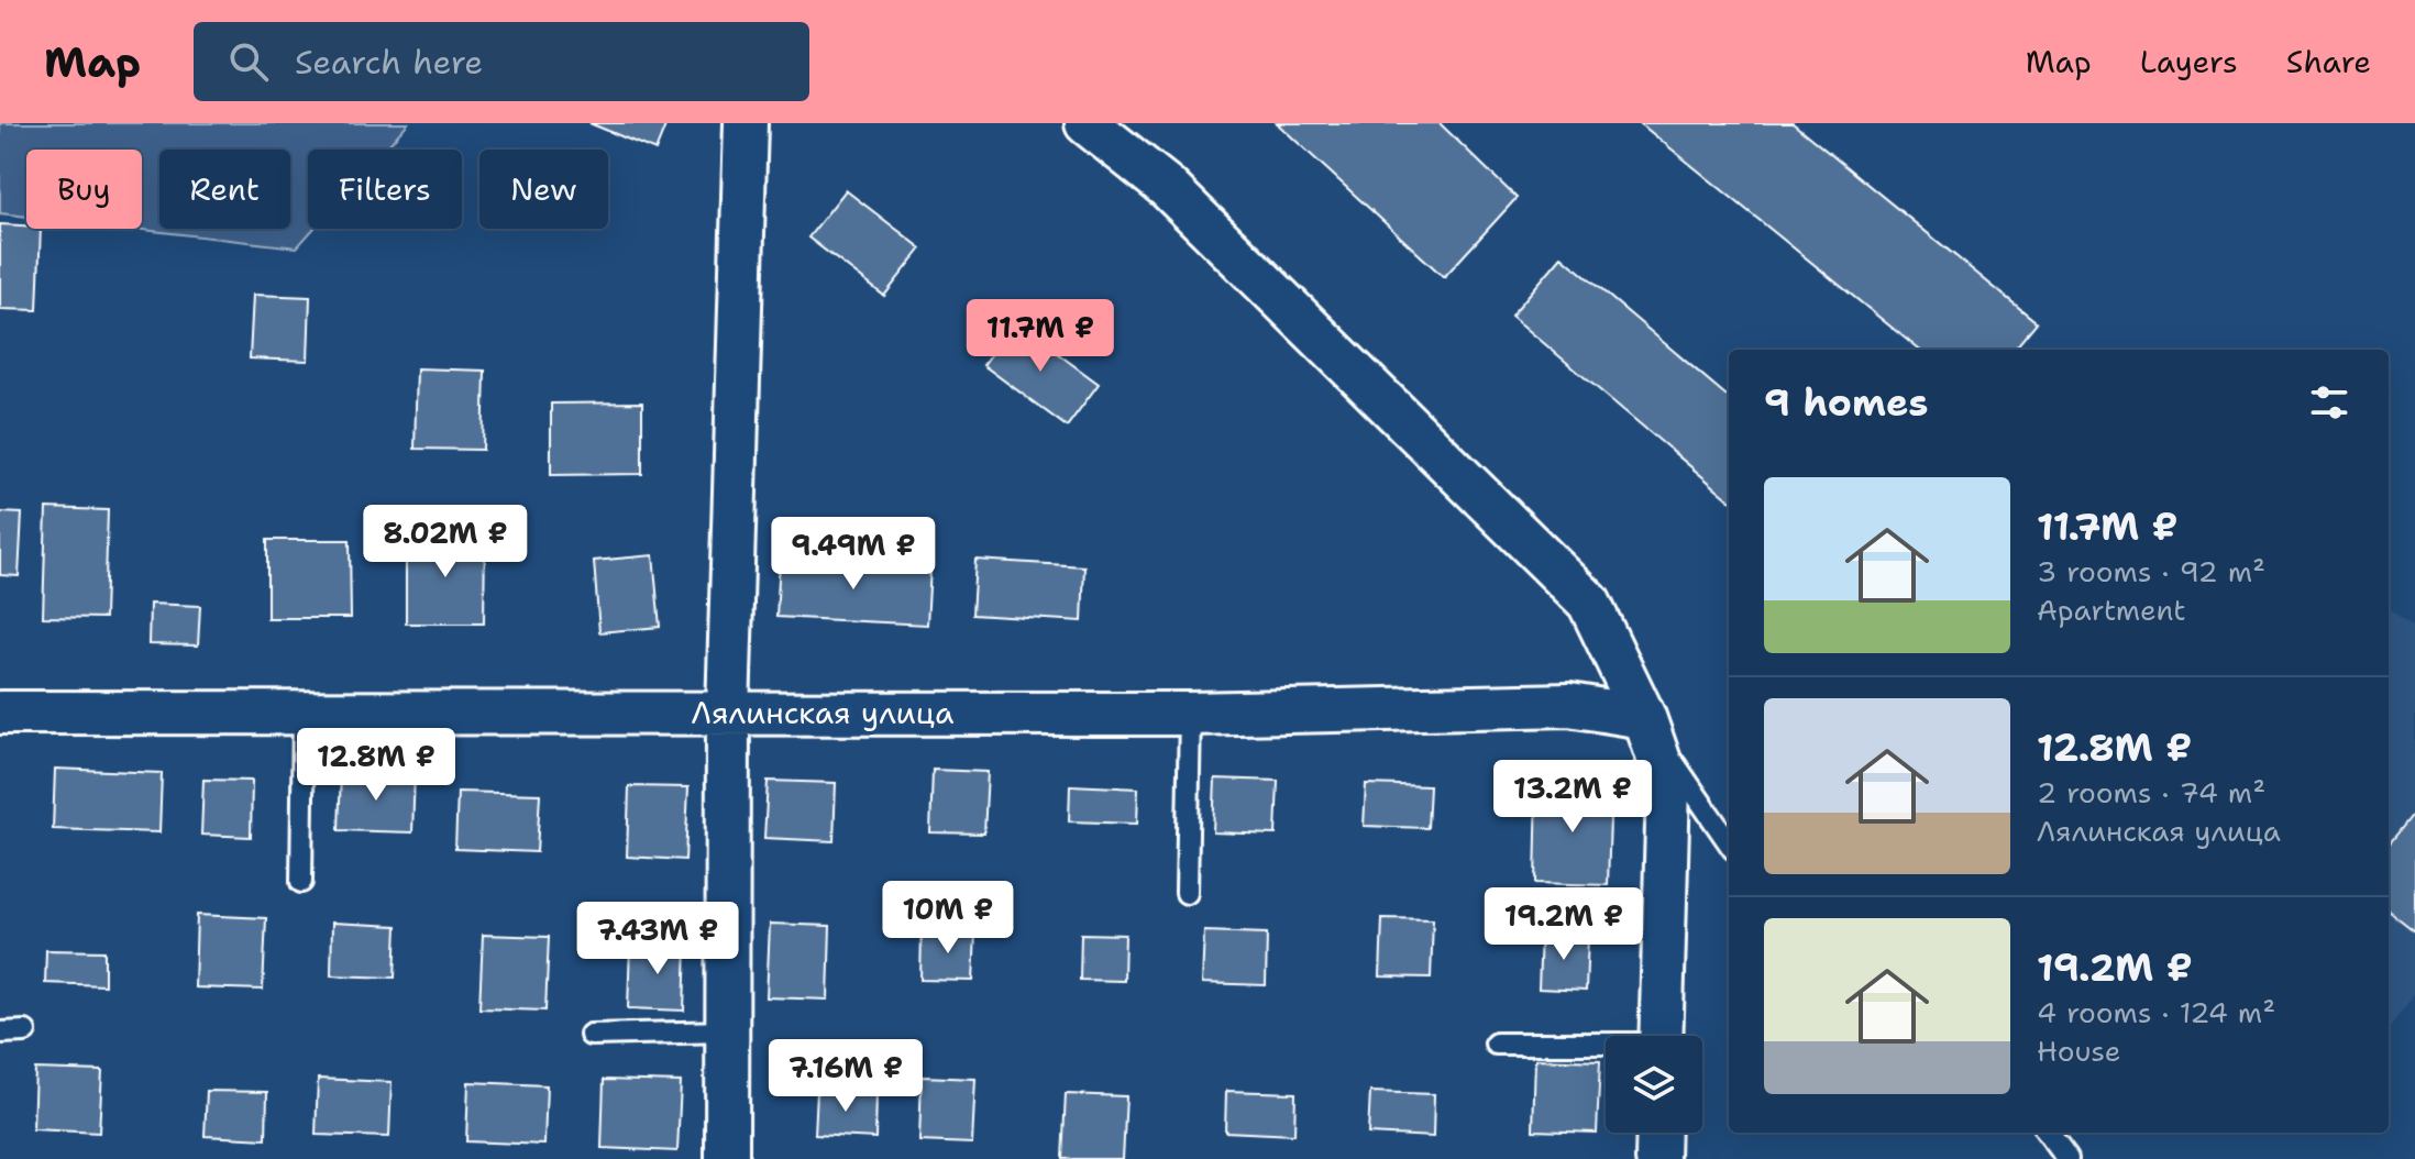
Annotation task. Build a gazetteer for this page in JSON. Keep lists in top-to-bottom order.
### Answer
{
  "streets": {
    "street": ["Лялинская улица"]
  },
  "page": {
    "header": "Map",
    "search": "Search here",
    "nav": ["Map", "Layers", "Share"],
    "chip": [
      "Buy",
      "Rent",
      "Filters",
      "New"
    ],
    "price": [
      "11.7M ₽",
      "8.02M ₽",
      "9.49M ₽",
      "12.8M ₽",
      "13.2M ₽",
      "10M ₽",
      "19.2M ₽",
      "7.43M ₽",
      "7.16M ₽"
    ],
    "heading": "9 homes",
    "list": [
      {
        "name": "11.7M ₽",
        "note": "3 rooms · 92 m² · Apartment"
      },
      {
        "name": "12.8M ₽",
        "note": "2 rooms · 74 m² · Лялинская улица"
      },
      {
        "name": "19.2M ₽",
        "note": "4 rooms · 124 m² · House"
      }
    ]
  }
}
